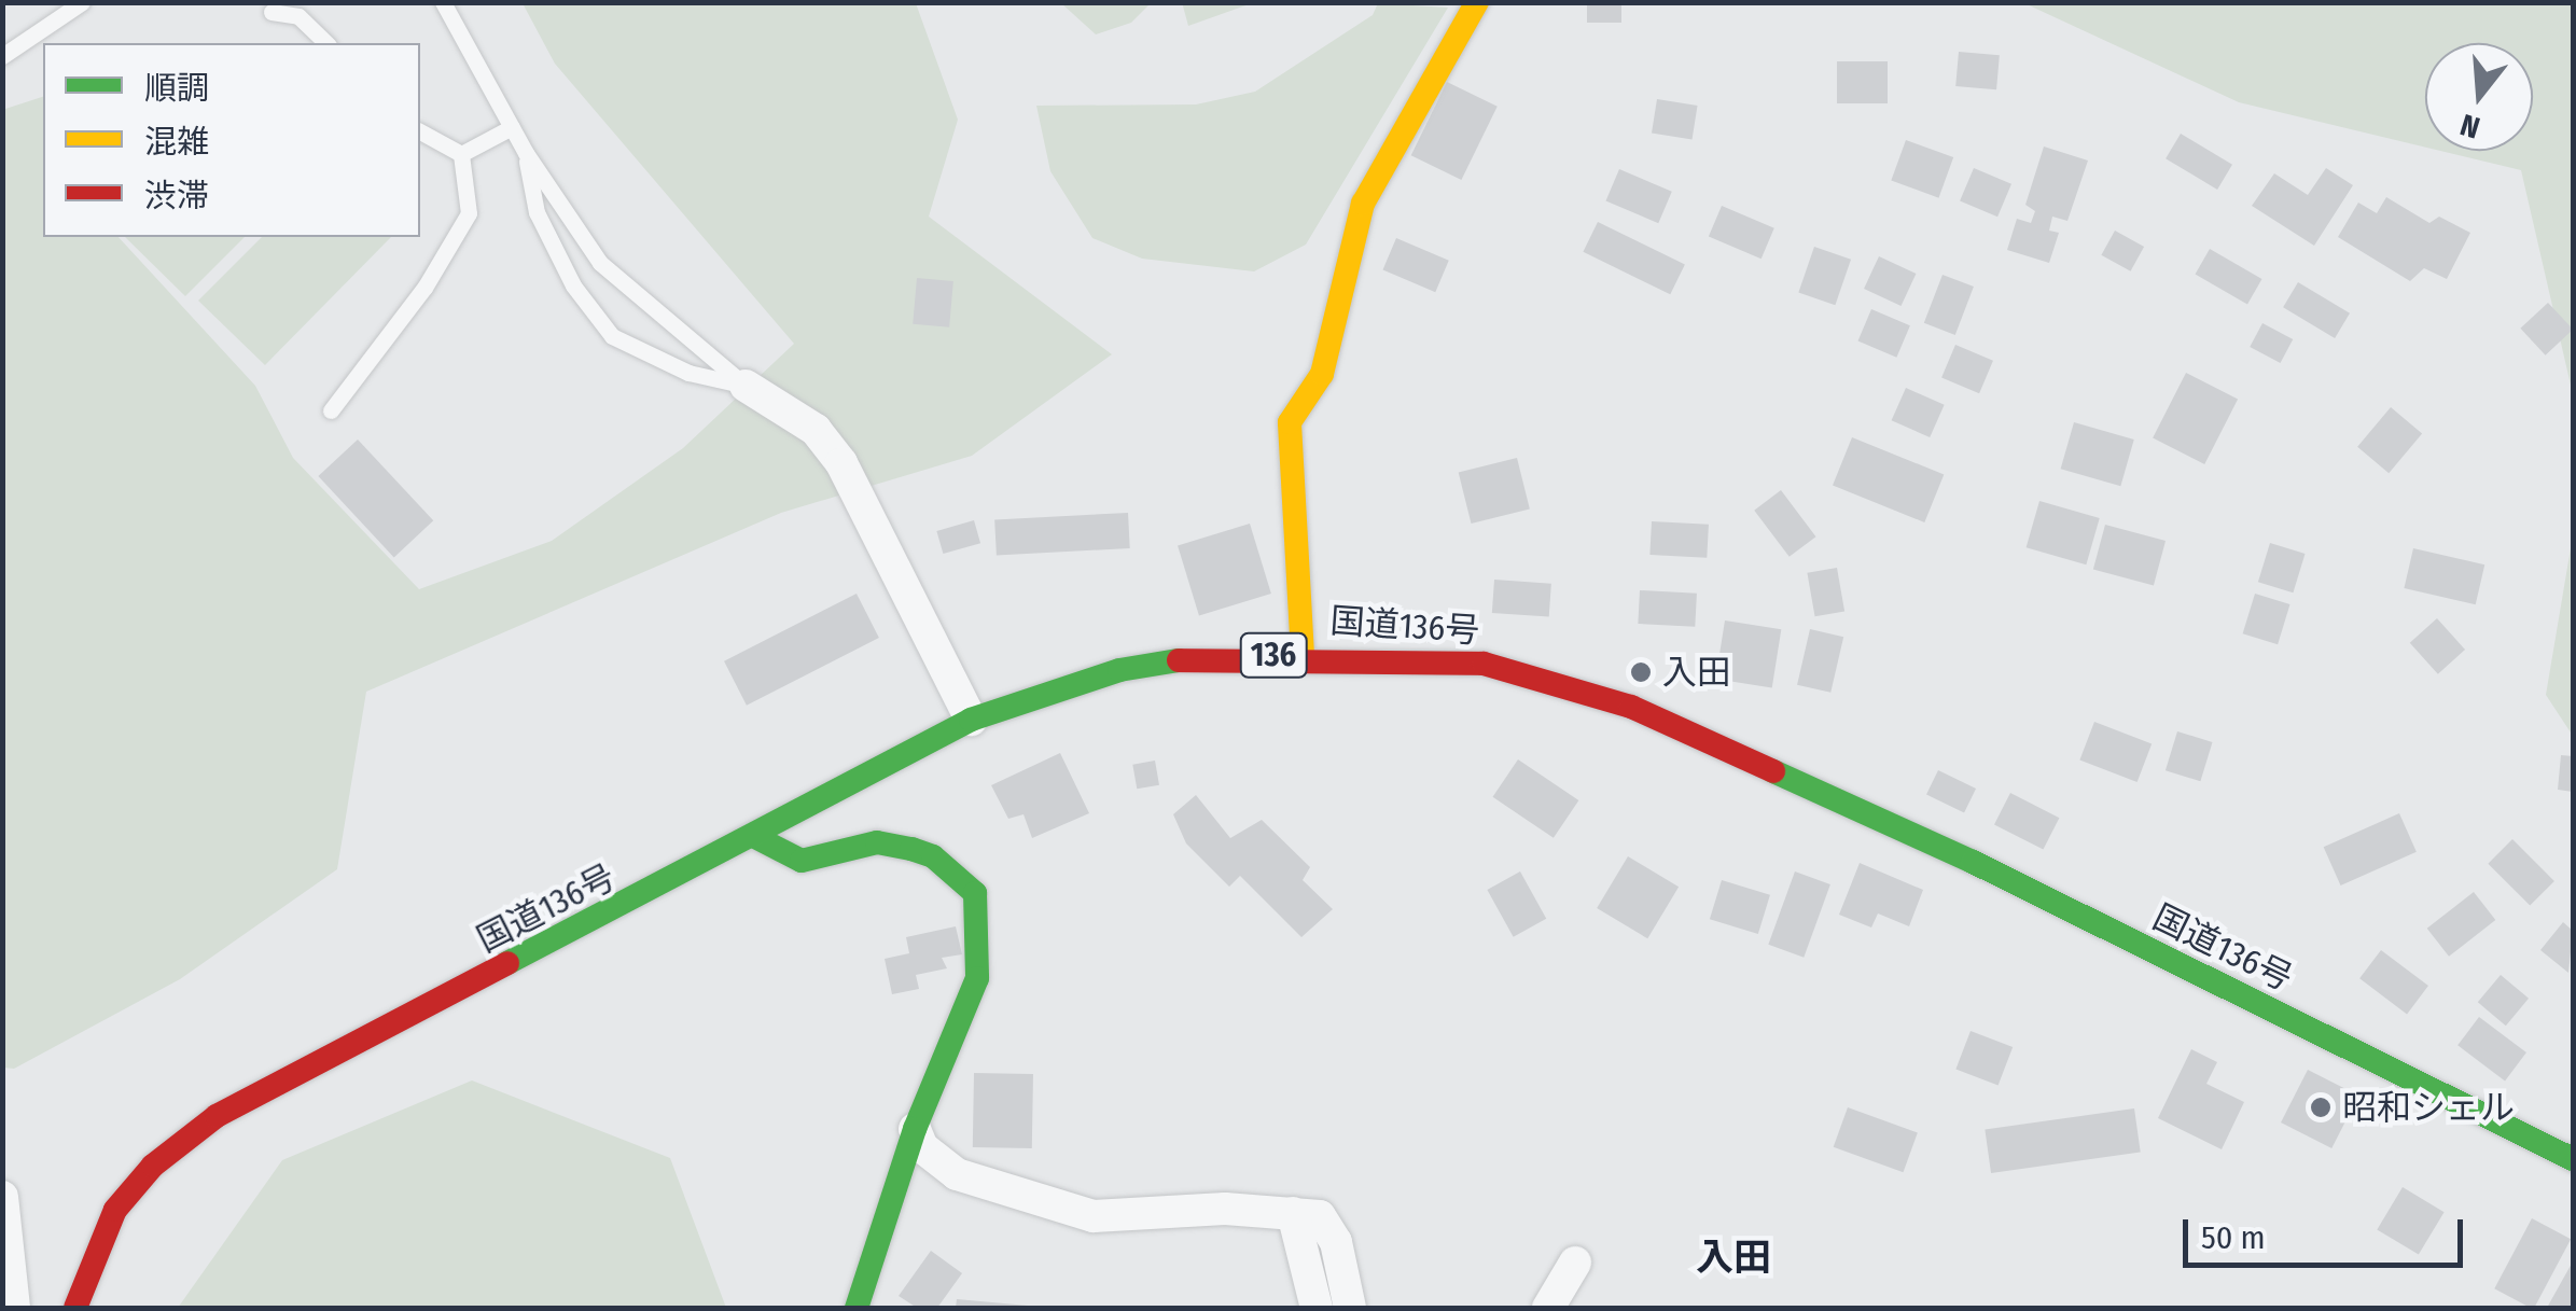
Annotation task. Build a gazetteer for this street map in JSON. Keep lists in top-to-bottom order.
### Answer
{
  "streets": {
    "main road": ["国道136号", "136"]
  },
  "districts": ["入田"],
  "places": ["入田", "昭和シェル"],
  "legend": ["順調", "混雑", "渋滞"],
  "scale_bar": "50 m",
  "north": "bottom"
}
